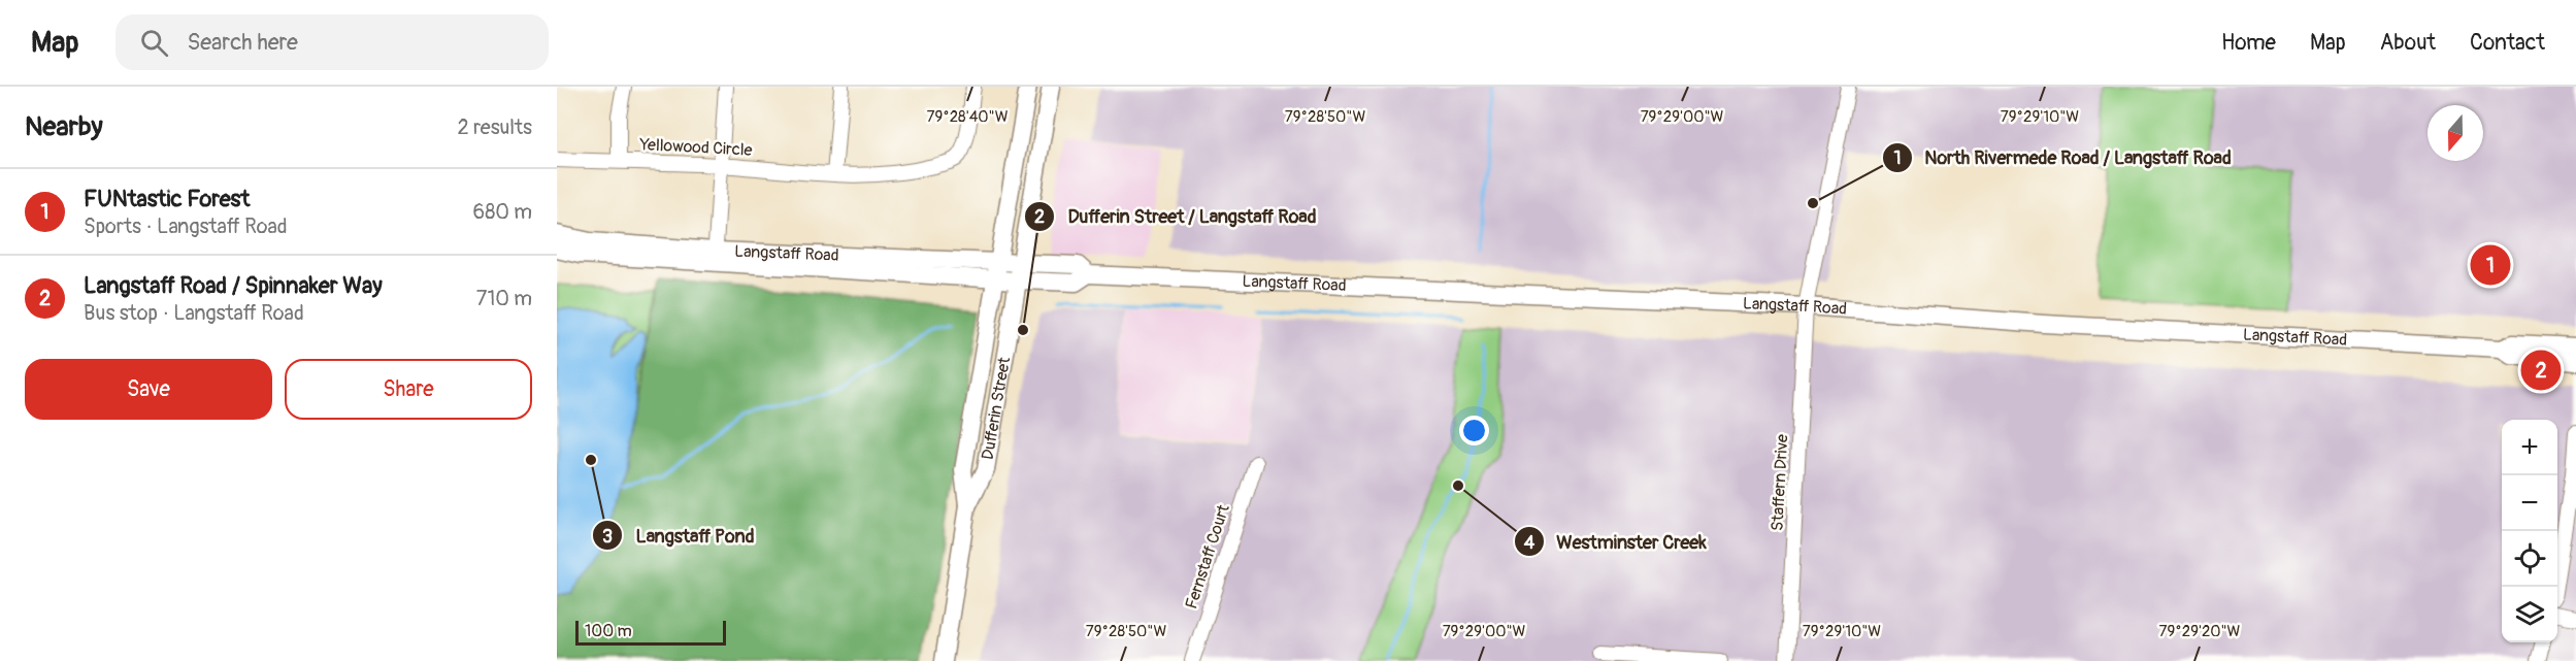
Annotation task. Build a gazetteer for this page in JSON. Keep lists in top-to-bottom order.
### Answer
{
  "streets": {
    "main road": ["Langstaff Road", "Dufferin Street"],
    "street": ["Yellowood Circle", "Staffern Drive", "Fernstaff Court"]
  },
  "crossings": [
    ["Langstaff Road", "Dufferin Street"],
    ["Langstaff Road", "Staffern Drive"]
  ],
  "places": [
    "North Rivermede Road / Langstaff Road",
    "Dufferin Street / Langstaff Road",
    "Langstaff Pond",
    "Westminster Creek"
  ],
  "scale_bar": "100 m",
  "north": "bottom",
  "page": {
    "header": "Map",
    "search": "Search here",
    "nav": [
      "Home",
      "Map",
      "About",
      "Contact"
    ],
    "heading": ["Nearby", "2 results"],
    "list": [
      {
        "mark": "1",
        "name": "FUNtastic Forest",
        "note": "Sports · Langstaff Road",
        "value": "680 m"
      },
      {
        "mark": "2",
        "name": "Langstaff Road / Spinnaker Way",
        "note": "Bus stop · Langstaff Road",
        "value": "710 m"
      }
    ],
    "pins": ["1", "2"],
    "buttons": ["Save", "Share"],
    "map_buttons": ["+", "−"],
    "scale": "100 m"
  },
  "coordinates": [
    "79°29'10\"W",
    "79°28'40\"W",
    "79°28'50\"W",
    "79°29'00\"W",
    "79°29'20\"W"
  ]
}
